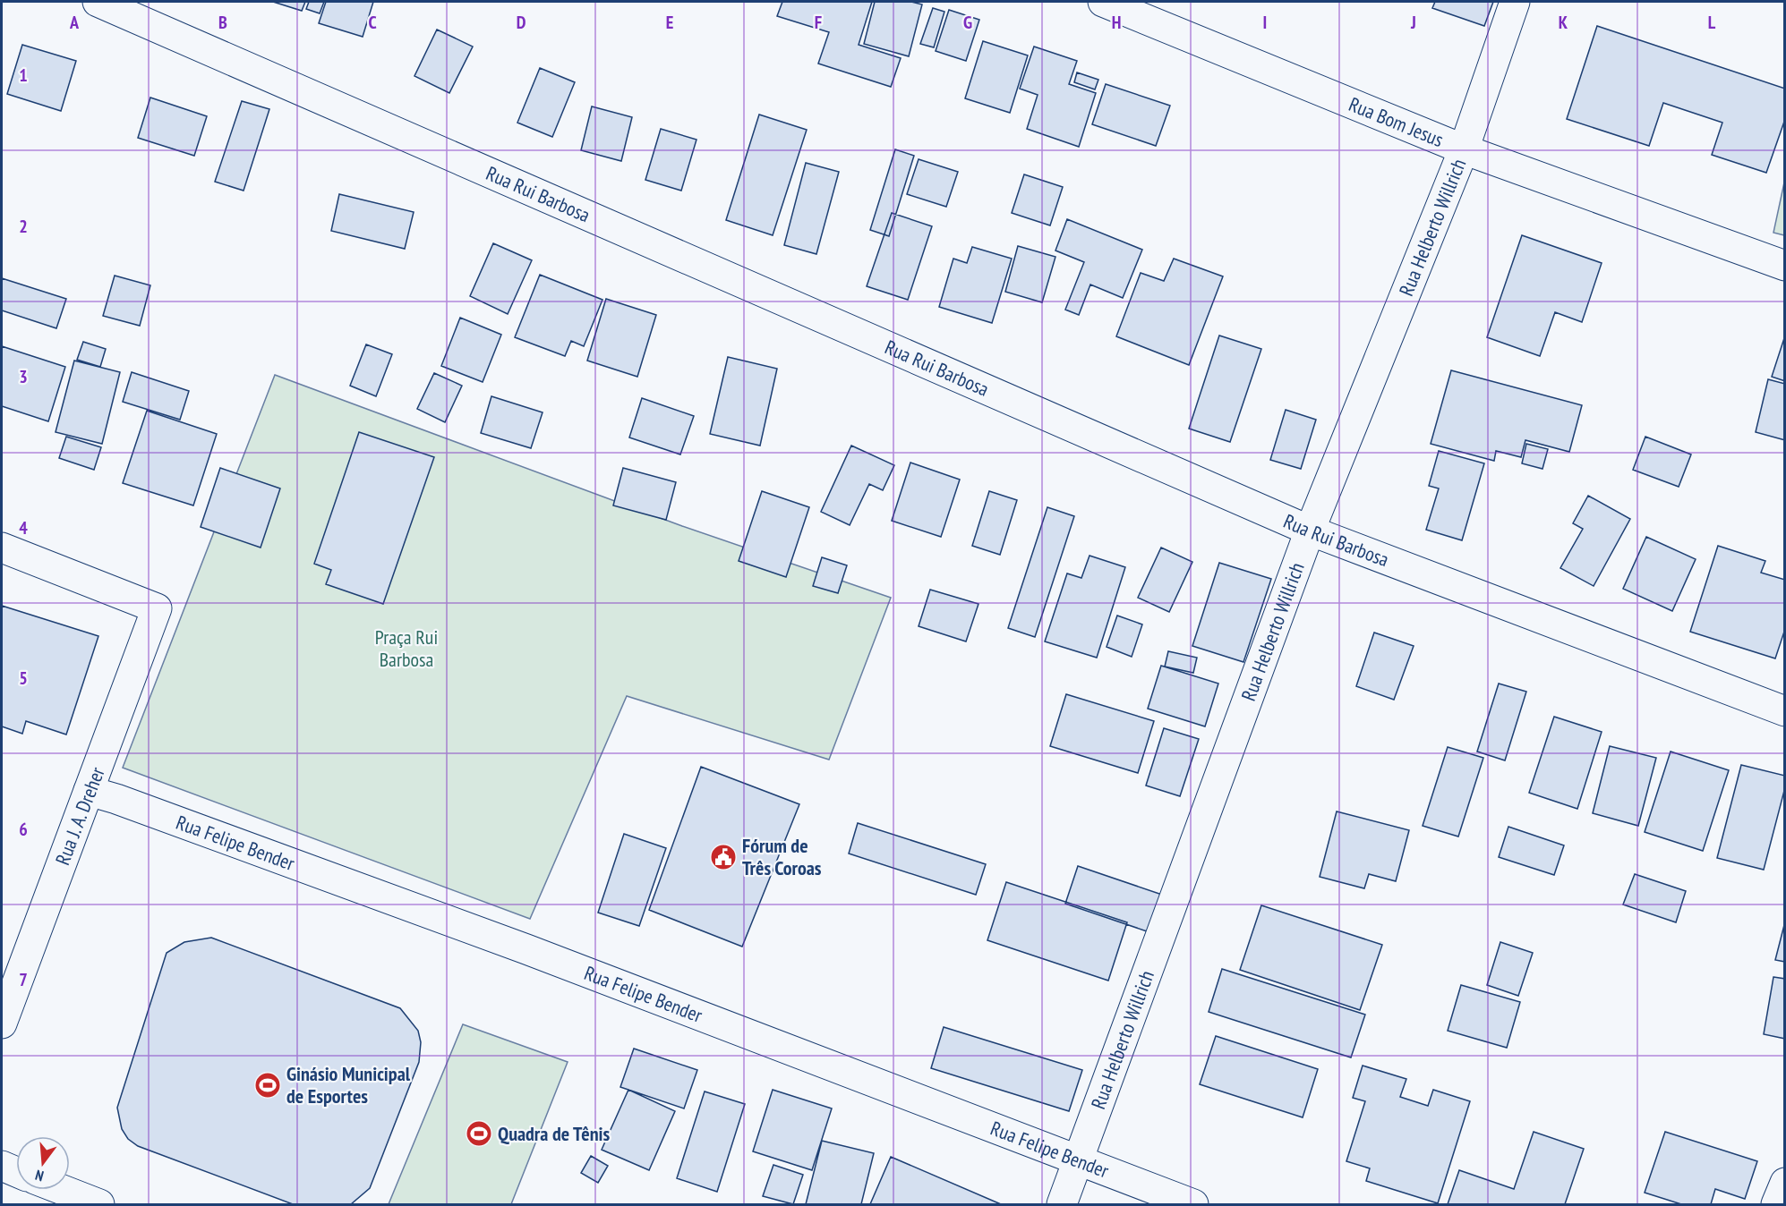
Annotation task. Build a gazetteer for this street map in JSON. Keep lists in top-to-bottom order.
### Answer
{
  "streets": {
    "street": [
      "Rua Bom Jesus",
      "Rua Rui Barbosa",
      "Rua Helberto Willrich",
      "Rua J. A. Dreher",
      "Rua Felipe Bender"
    ]
  },
  "crossings": [
    ["Rua Bom Jesus", "Rua Helberto Willrich"],
    ["Rua Rui Barbosa", "Rua Helberto Willrich"],
    ["Rua Helberto Willrich", "Rua Felipe Bender"],
    ["Rua J. A. Dreher", "Rua Felipe Bender"]
  ],
  "parks": ["Praça Rui Barbosa"],
  "places": {
    "public building": ["Fórum de Três Coroas"],
    "sports": ["Ginásio Municipal de Esportes", "Quadra de Tênis"]
  },
  "north": "bottom",
  "grid": {
    "columns": [
      "A",
      "B",
      "C",
      "D",
      "E",
      "F",
      "G",
      "H",
      "I",
      "J",
      "K",
      "L"
    ],
    "rows": [
      "1",
      "2",
      "3",
      "4",
      "5",
      "6",
      "7"
    ]
  }
}
